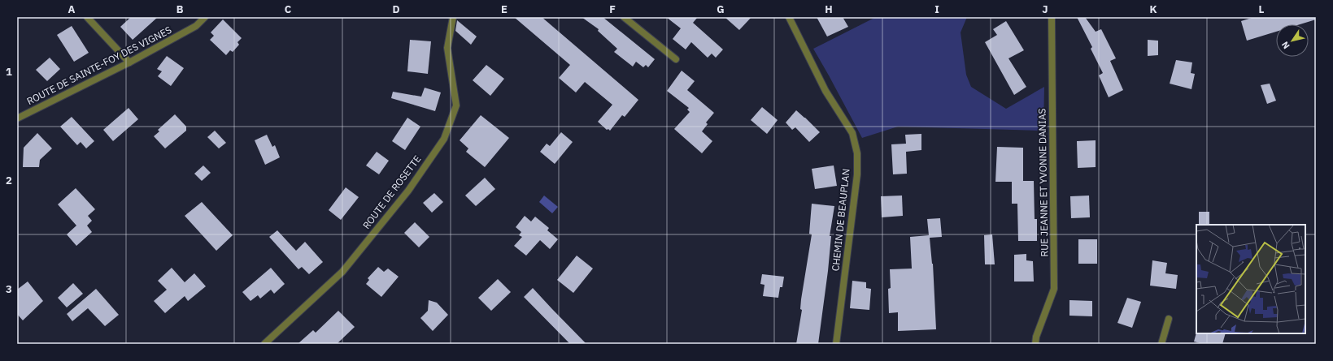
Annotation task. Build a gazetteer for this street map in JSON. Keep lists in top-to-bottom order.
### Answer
{
  "streets": {
    "street": [
      "ROUTE DE SAINTE-FOY DES VIGNES",
      "RUE JEANNE ET YVONNE DANIAS",
      "ROUTE DE ROSETTE",
      "CHEMIN DE BEAUPLAN"
    ]
  },
  "north": "bottom left",
  "grid": {
    "columns": [
      "A",
      "B",
      "C",
      "D",
      "E",
      "F",
      "G",
      "H",
      "I",
      "J",
      "K",
      "L"
    ],
    "rows": ["1", "2", "3"]
  }
}
